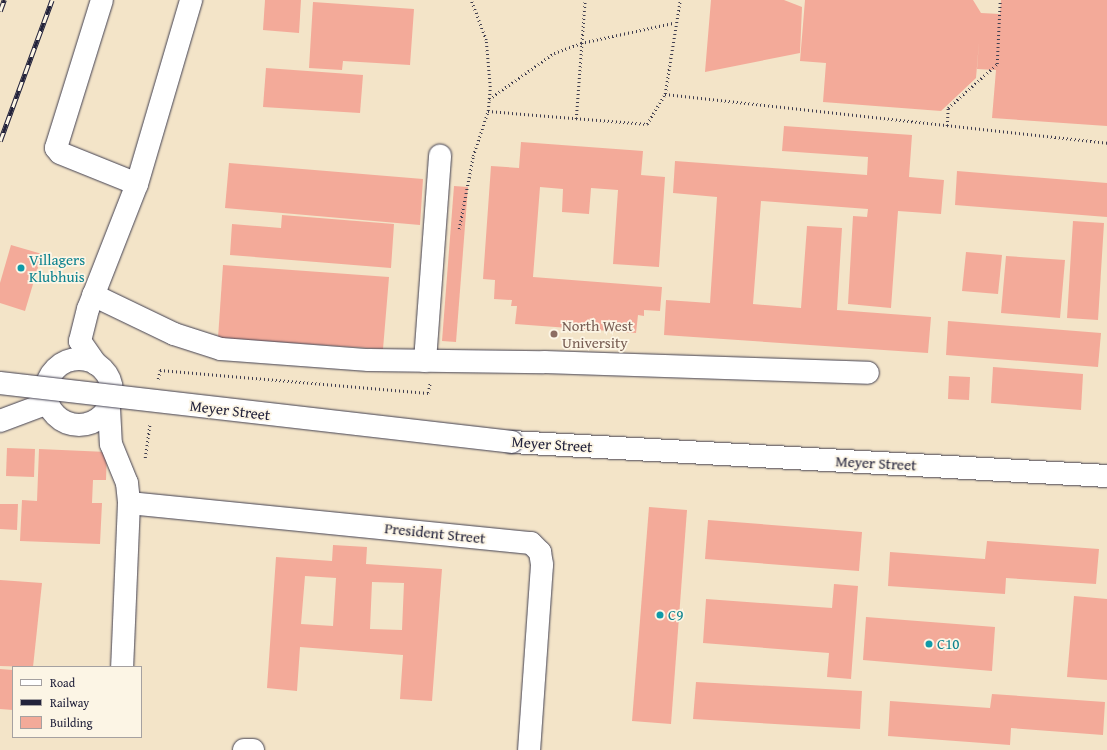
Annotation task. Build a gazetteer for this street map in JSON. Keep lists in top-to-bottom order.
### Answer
{
  "streets": {
    "street": ["Meyer Street", "President Street"]
  },
  "places": [
    "Villagers Klubhuis",
    "North West University",
    "C9",
    "C10"
  ],
  "legend": ["Road", "Railway", "Building"]
}
